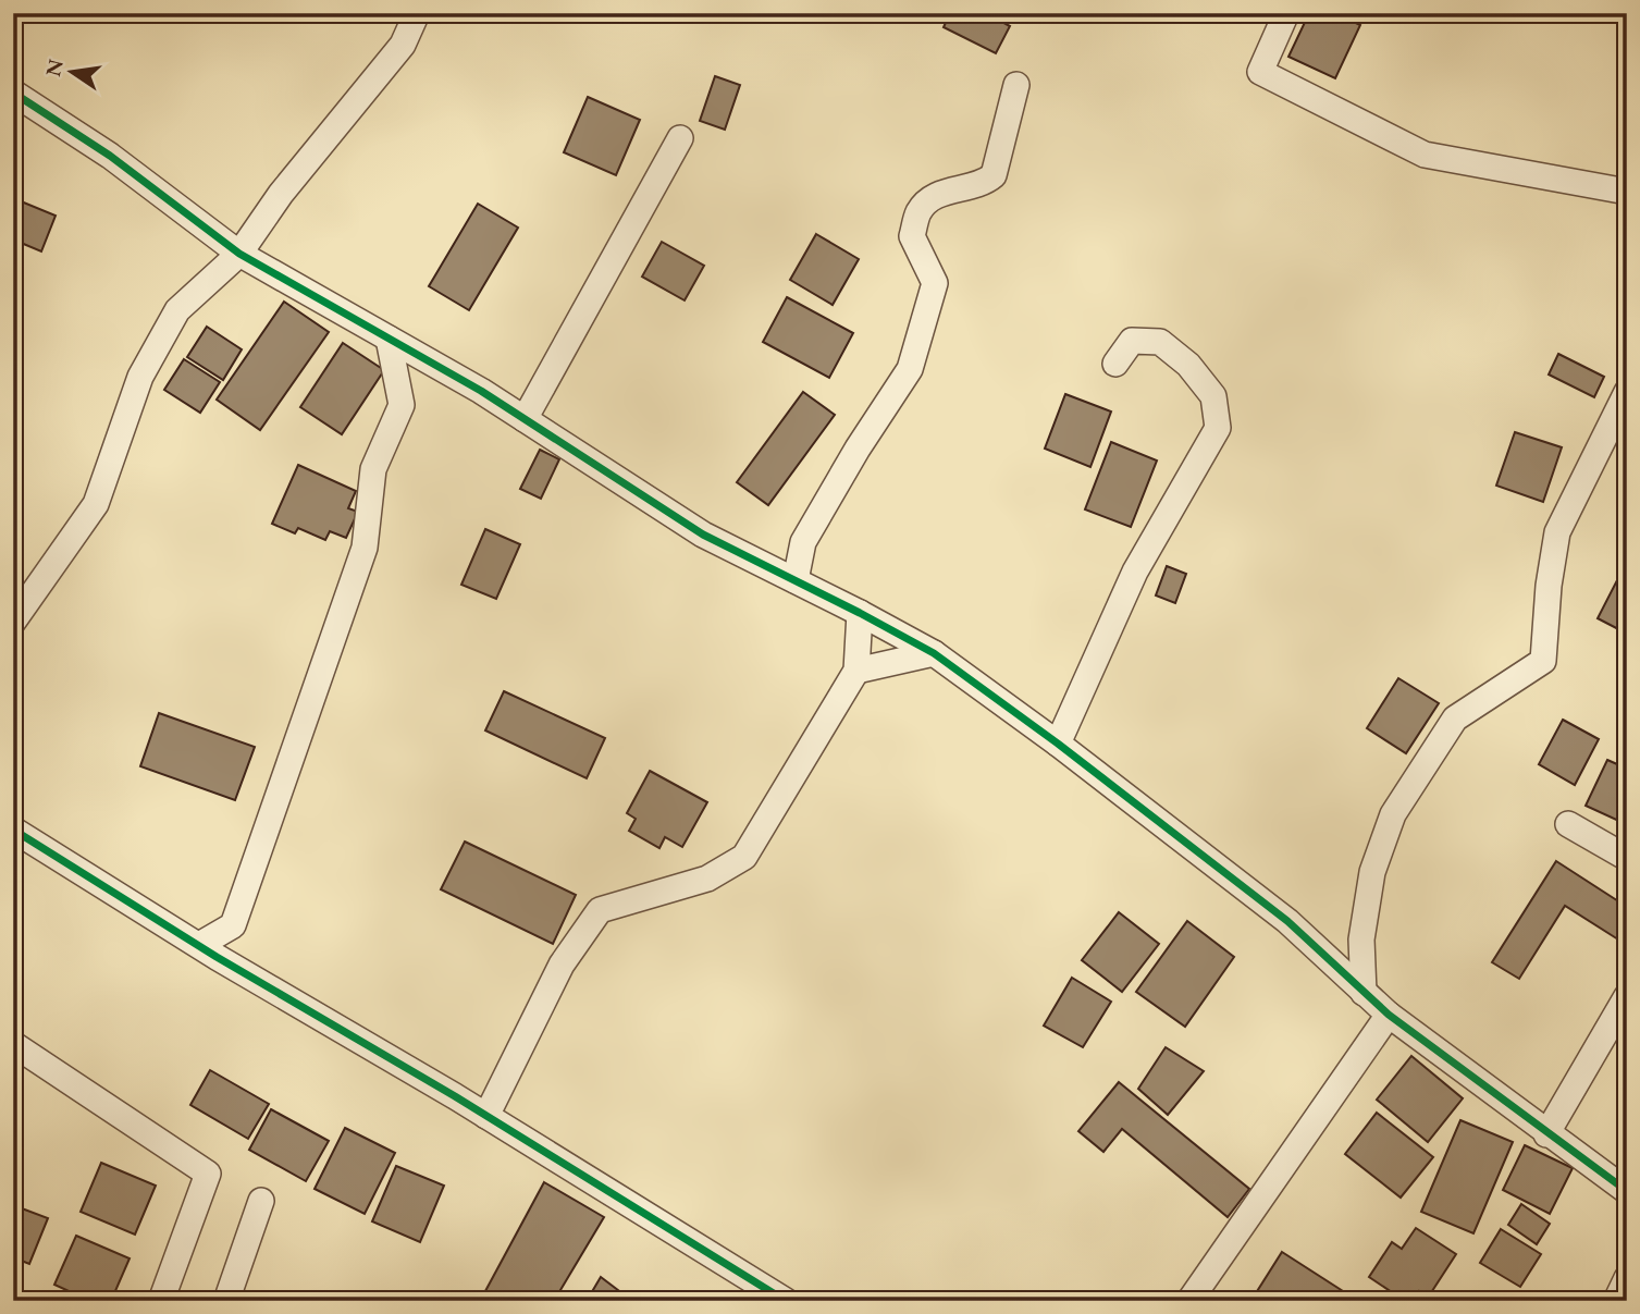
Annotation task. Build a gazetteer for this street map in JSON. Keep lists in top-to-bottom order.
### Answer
{
  "north": "left"
}
